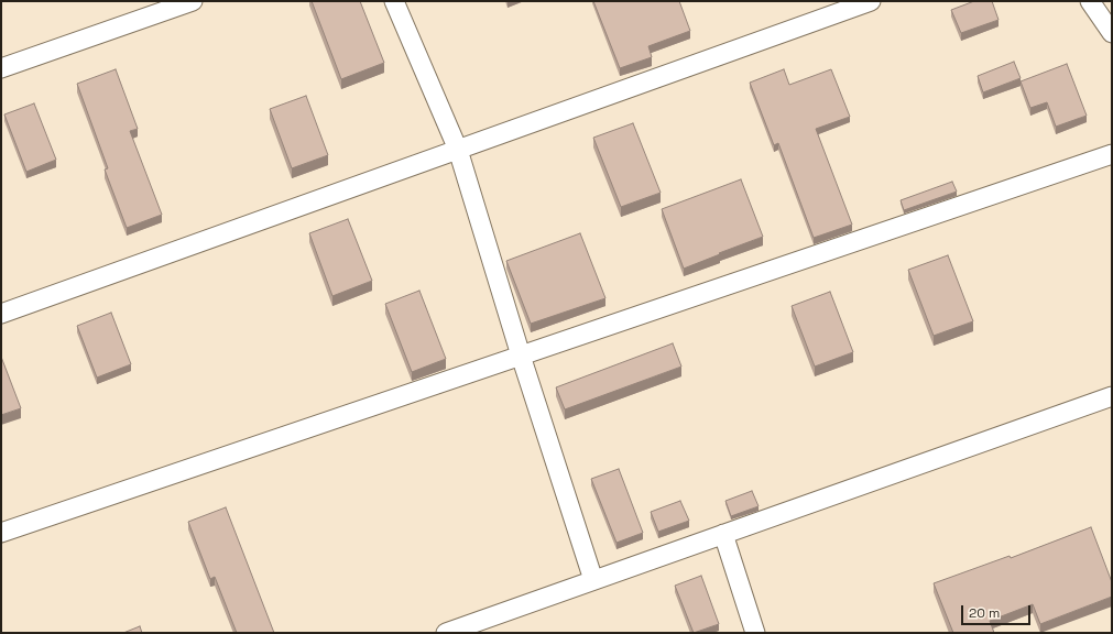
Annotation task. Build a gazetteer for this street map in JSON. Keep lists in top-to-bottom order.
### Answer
{
  "scale_bar": "20 m"
}
